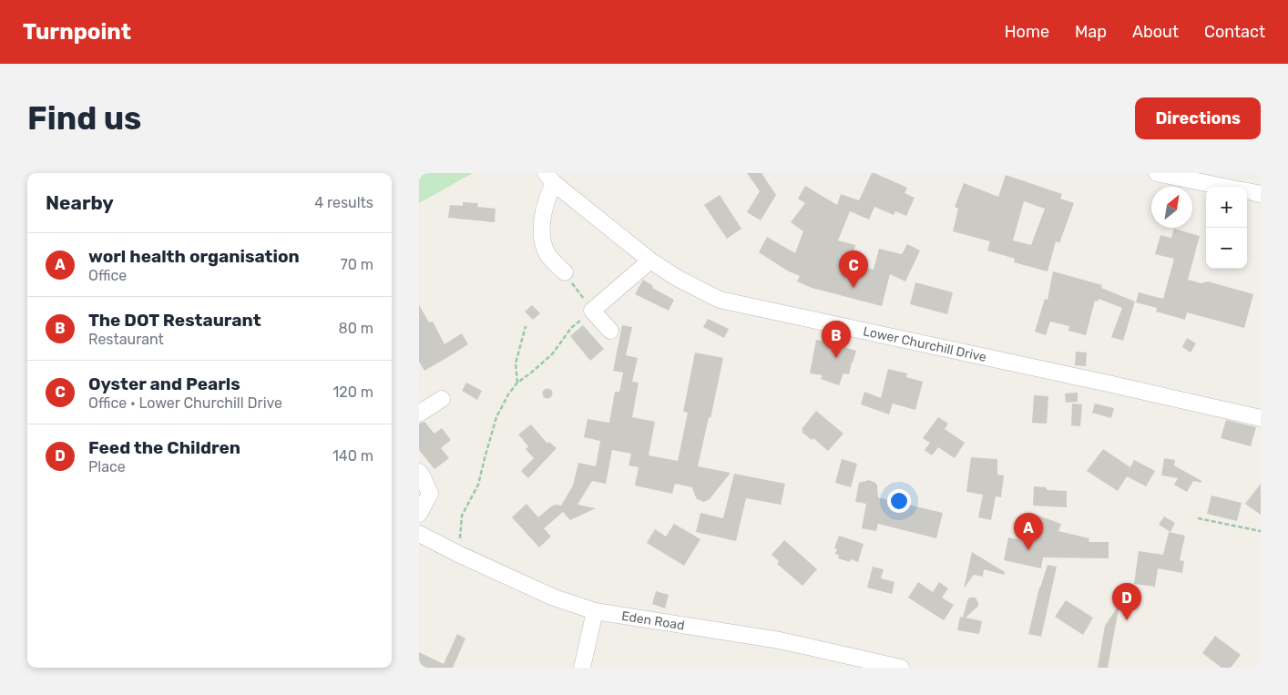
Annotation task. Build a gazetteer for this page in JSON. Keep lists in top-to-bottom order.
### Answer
{
  "streets": {
    "street": ["Lower Churchill Drive", "Eden Road"]
  },
  "north": "top right",
  "page": {
    "header": "Turnpoint",
    "nav": [
      "Home",
      "Map",
      "About",
      "Contact"
    ],
    "buttons": "Directions",
    "title": "Find us",
    "heading": ["Nearby", "4 results"],
    "map_buttons": ["+", "−"],
    "list": [
      {
        "mark": "A",
        "name": "worl health organisation",
        "note": "Office",
        "value": "70 m"
      },
      {
        "mark": "B",
        "name": "The DOT Restaurant",
        "note": "Restaurant",
        "value": "80 m"
      },
      {
        "mark": "C",
        "name": "Oyster and Pearls",
        "note": "Office · Lower Churchill Drive",
        "value": "120 m"
      },
      {
        "mark": "D",
        "name": "Feed the Children",
        "note": "Place",
        "value": "140 m"
      }
    ],
    "pins": [
      "C",
      "B",
      "A",
      "D"
    ]
  }
}
